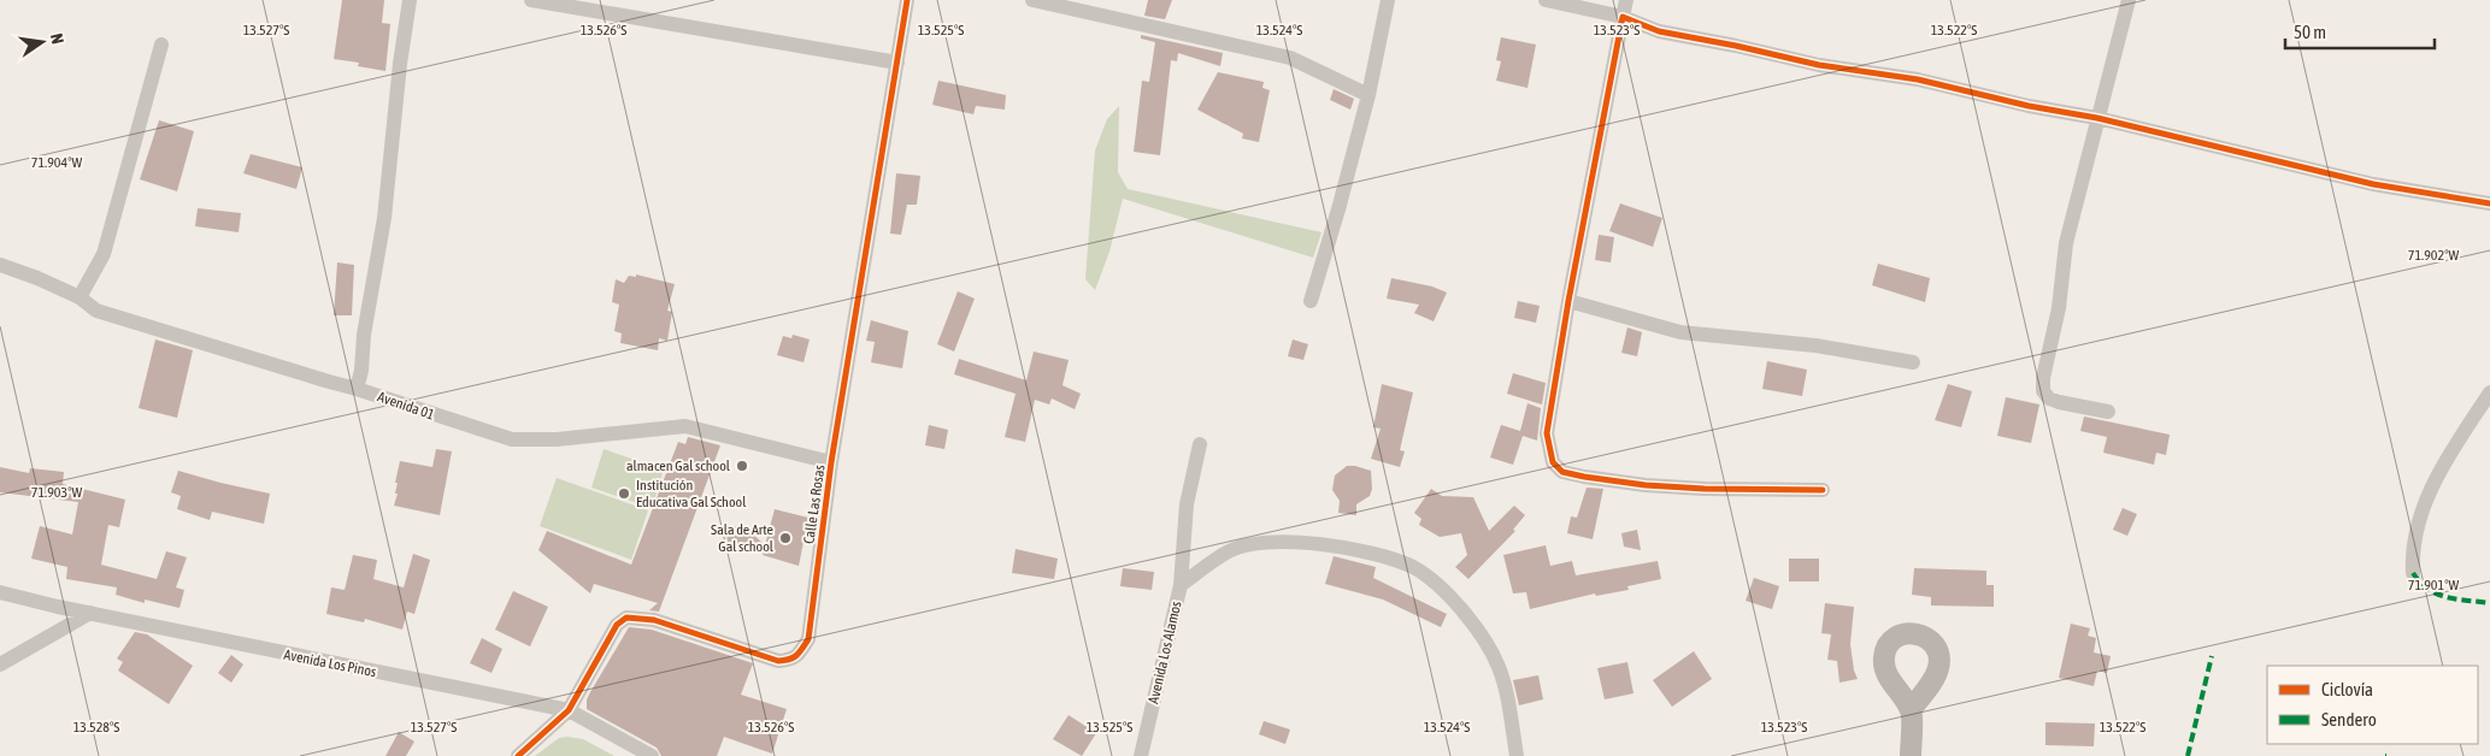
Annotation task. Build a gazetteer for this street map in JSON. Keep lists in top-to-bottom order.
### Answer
{
  "streets": {
    "street": [
      "Avenida 01",
      "Calle Las Rosas",
      "Avenida Los Alamos",
      "Avenida Los Pinos"
    ]
  },
  "crossings": [
    ["Avenida 01", "Calle Las Rosas"],
    ["Calle Las Rosas", "Avenida Los Pinos"]
  ],
  "places": ["almacen Gal school", "Institución Educativa Gal School", "Sala de Arte Gal school"],
  "legend": ["Ciclovía", "Sendero"],
  "scale_bar": "50 m",
  "north": "right",
  "coordinates": [
    "13.527°S",
    "13.526°S",
    "13.525°S",
    "13.524°S",
    "13.523°S",
    "13.522°S",
    "71.904°W",
    "71.902°W",
    "71.903°W",
    "71.901°W",
    "13.528°S"
  ]
}
